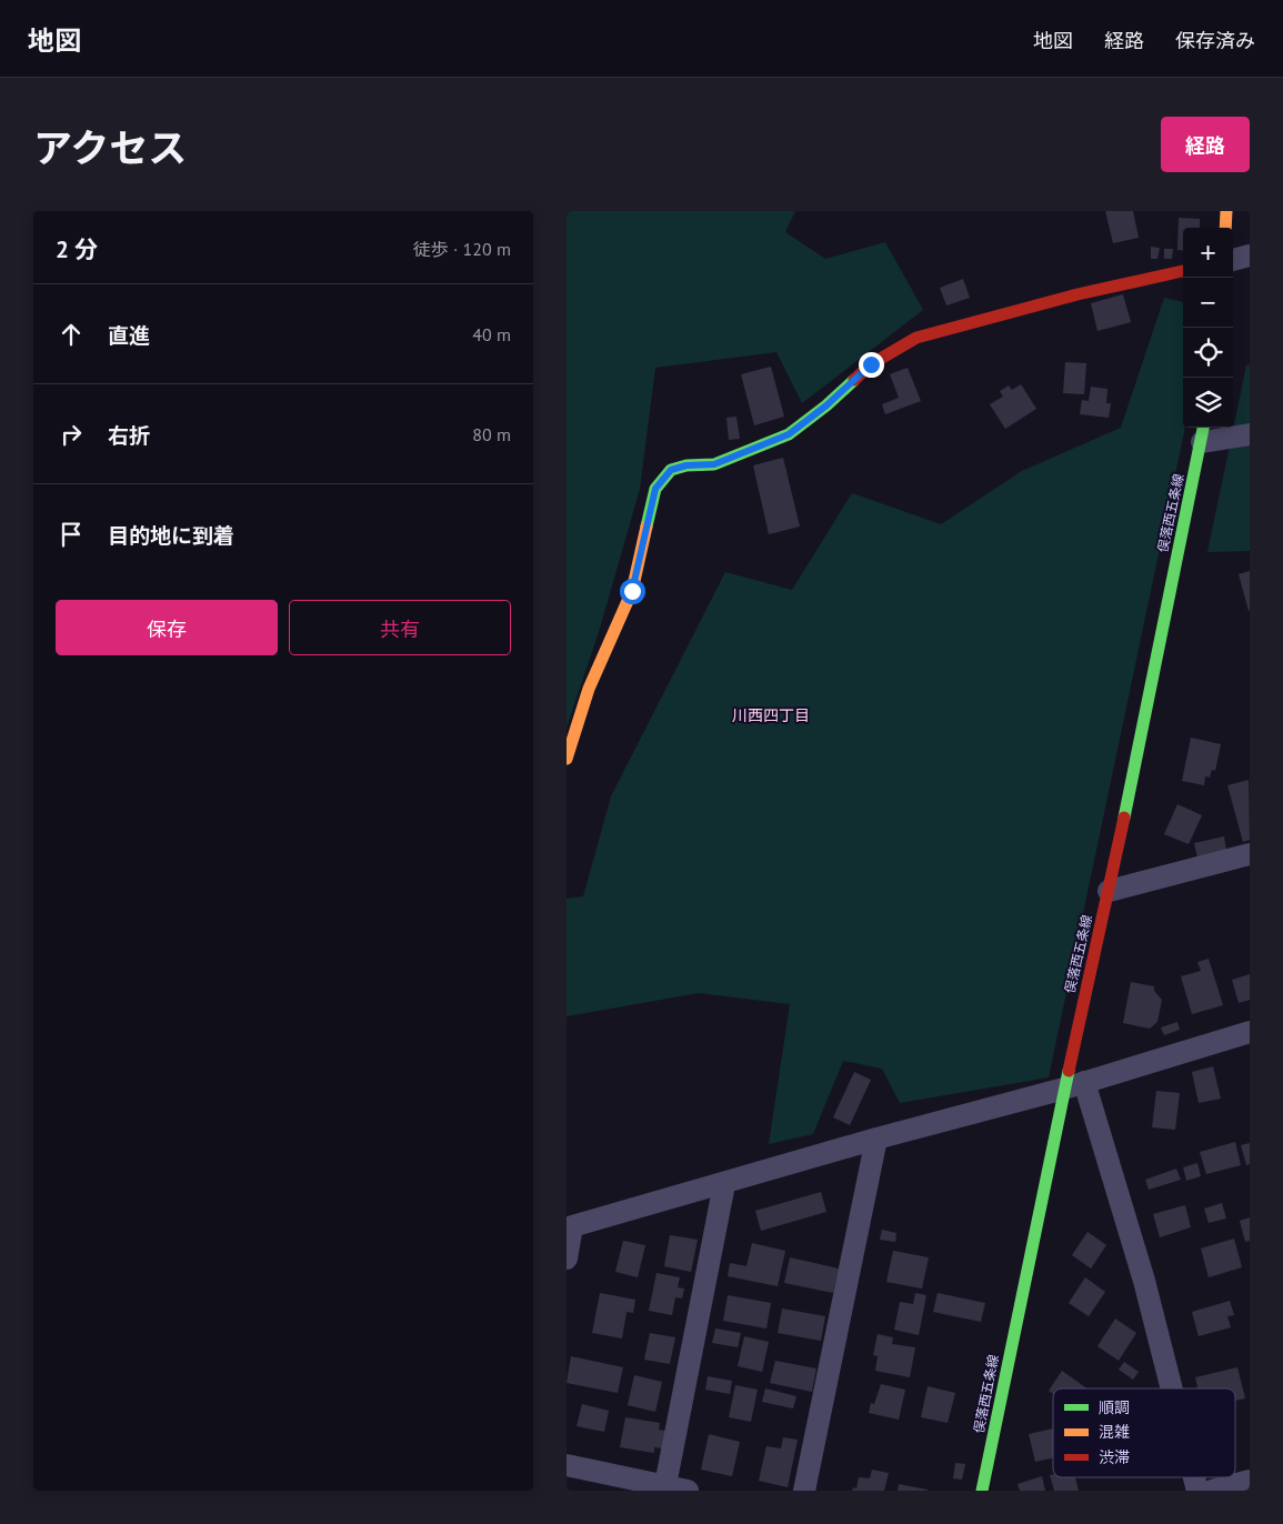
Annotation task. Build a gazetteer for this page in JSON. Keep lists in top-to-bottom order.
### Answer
{
  "streets": {
    "main road": ["俣落西五条線"]
  },
  "districts": ["川西四丁目"],
  "legend": ["順調", "混雑", "渋滞"],
  "page": {
    "header": "地図",
    "nav": ["地図", "経路", "保存済み"],
    "title": "アクセス",
    "buttons": [
      "経路",
      ["保存", "共有"]
    ],
    "heading": ["2 分", "徒歩 · 120 m"],
    "map_buttons": ["+", "−"],
    "list": [
      ["直進", "40 m"],
      ["右折", "80 m"],
      "目的地に到着"
    ]
  }
}
